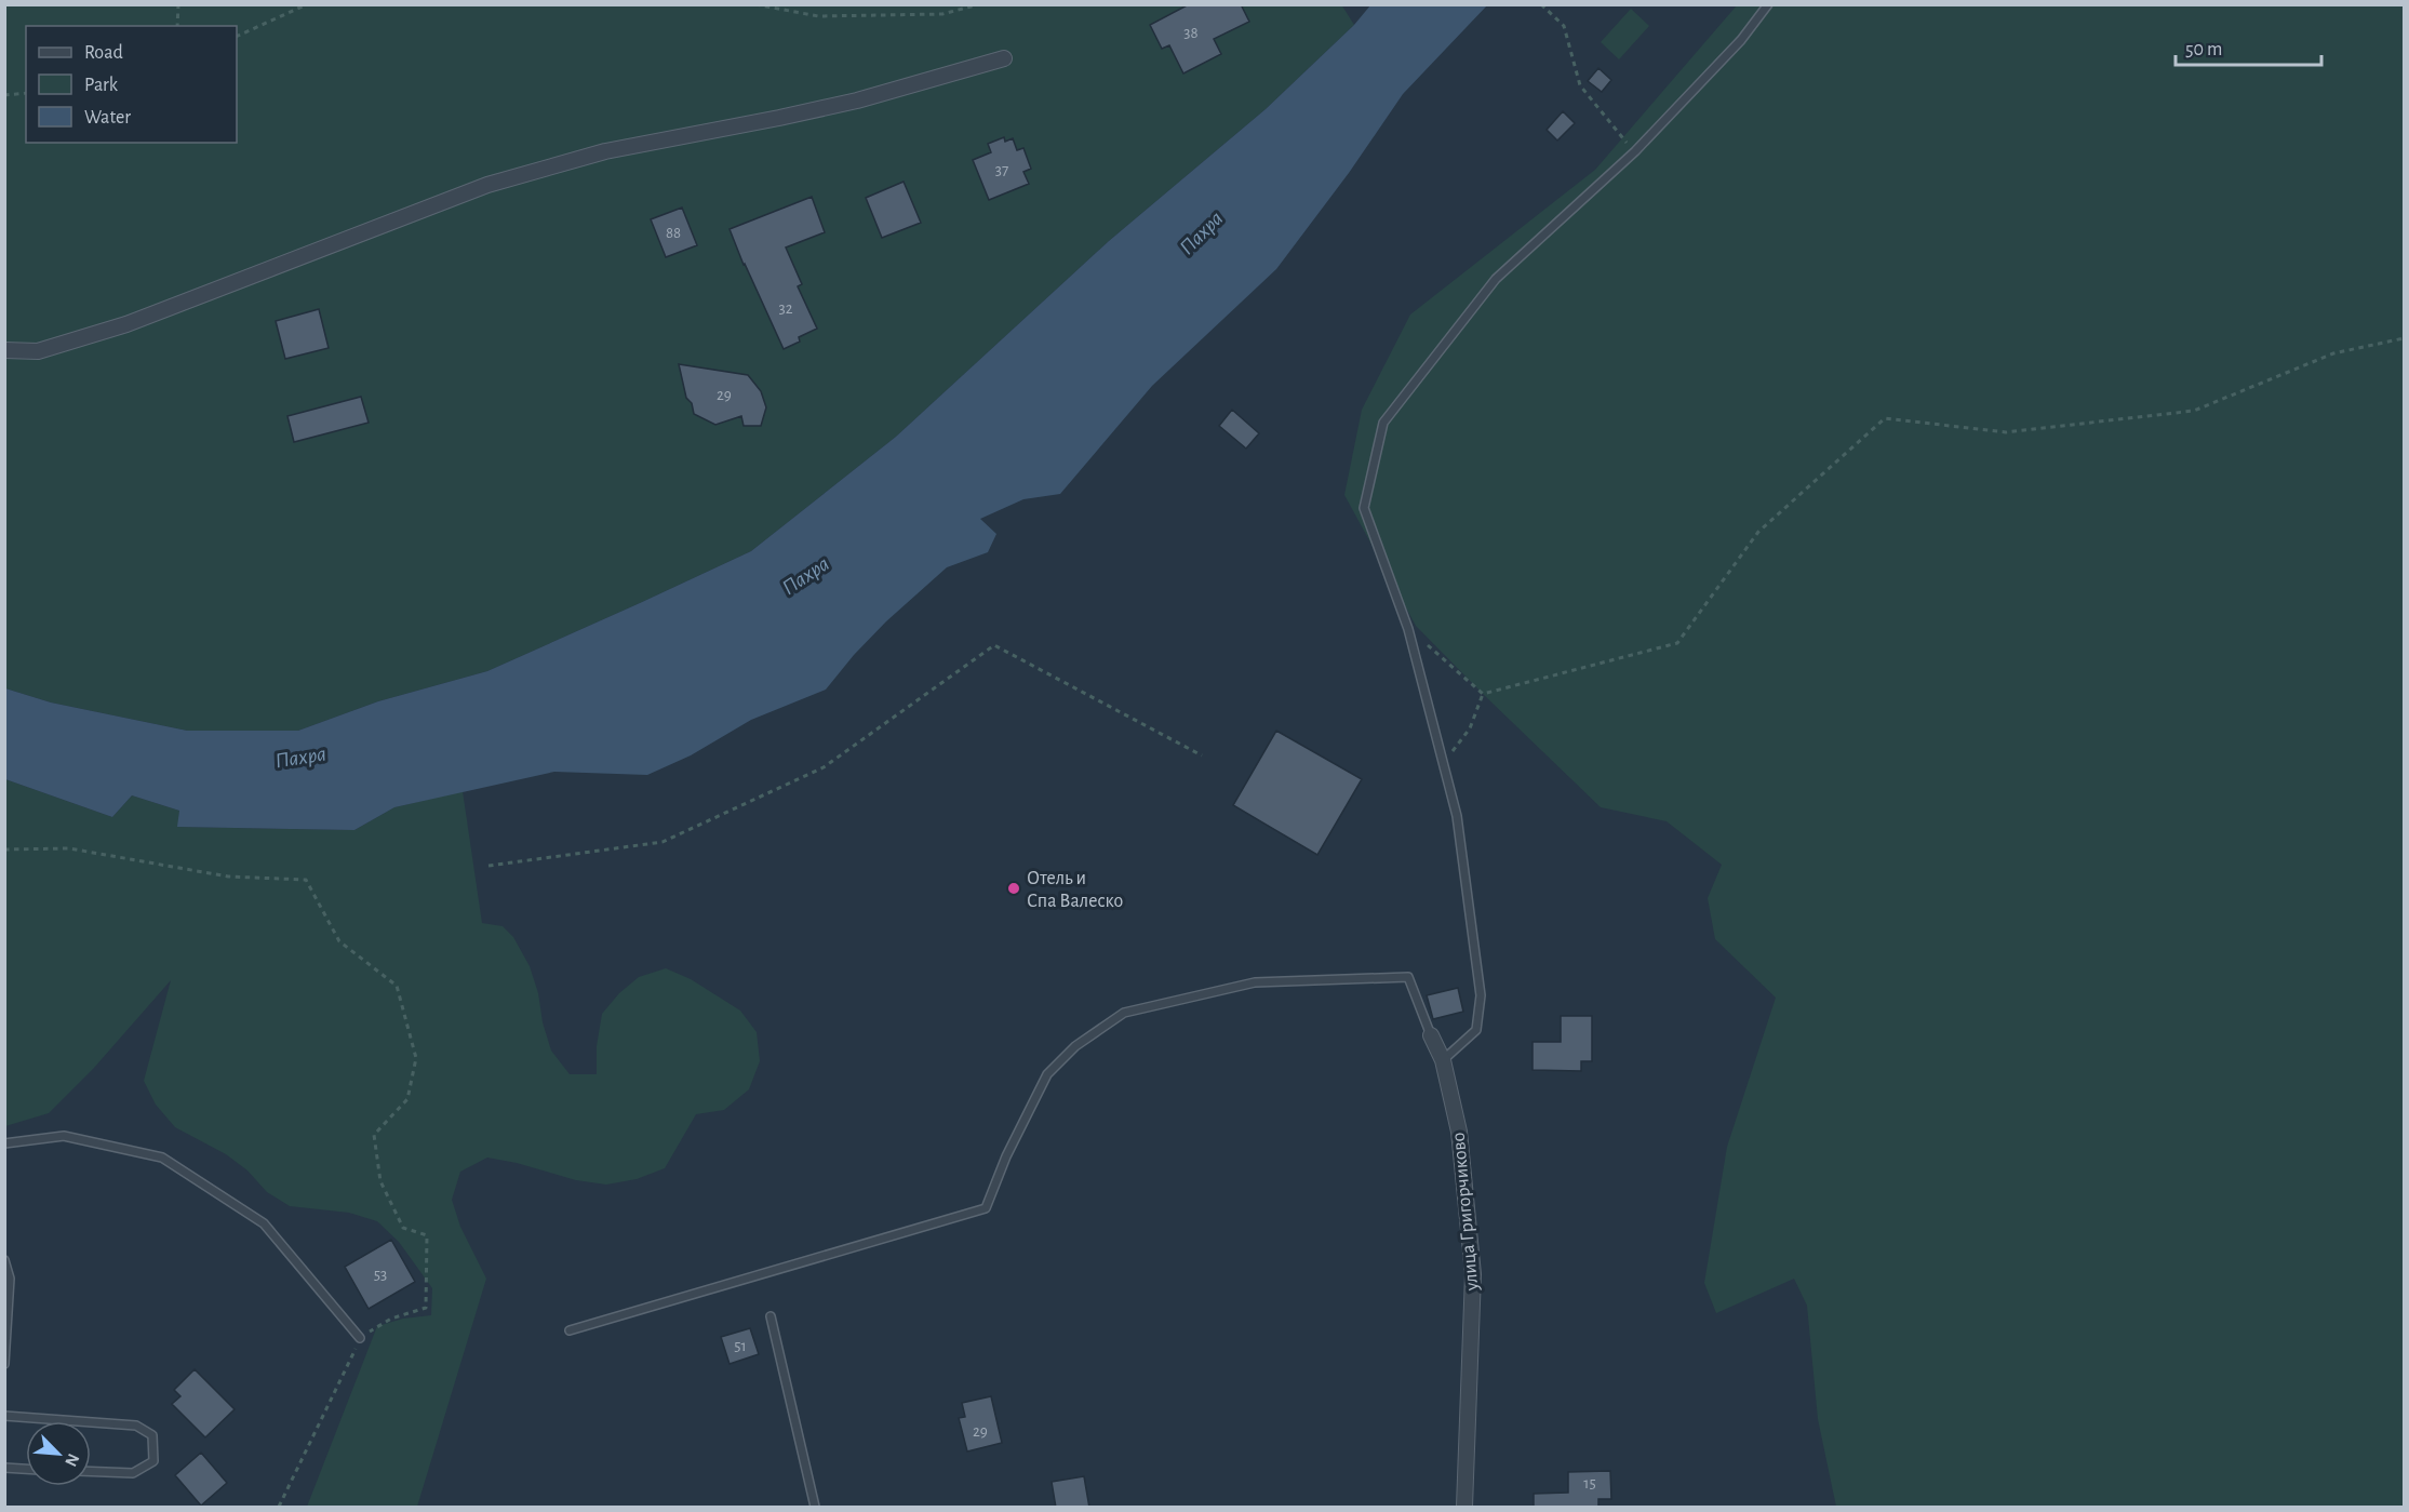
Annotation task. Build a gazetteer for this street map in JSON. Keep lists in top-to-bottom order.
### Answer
{
  "streets": {
    "street": ["улица Григорчиково"]
  },
  "water": ["Пахра"],
  "places": ["Отель и Спа Валеско"],
  "house_numbers": [
    "38",
    "37",
    "88",
    "32",
    "29",
    "53",
    "51",
    "29",
    "15"
  ],
  "legend": ["Road", "Park", "Water"],
  "scale_bar": "50 m",
  "north": "bottom right"
}
